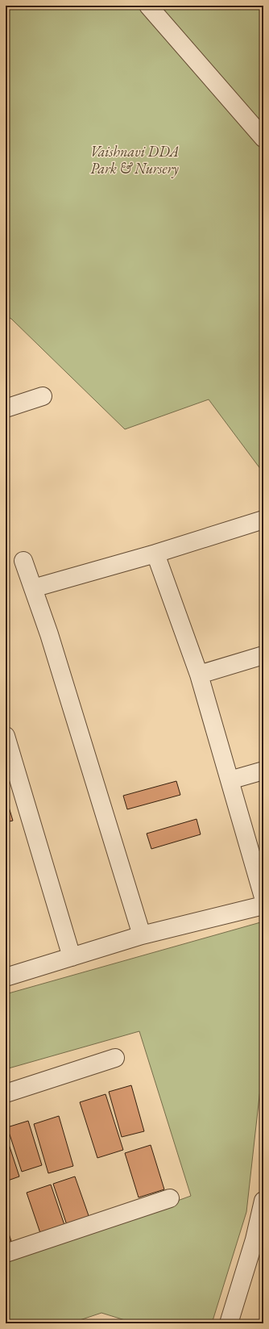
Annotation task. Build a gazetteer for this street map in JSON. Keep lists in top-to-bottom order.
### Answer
{
  "parks": ["Vaishnavi DDA Park & Nursery"]
}
